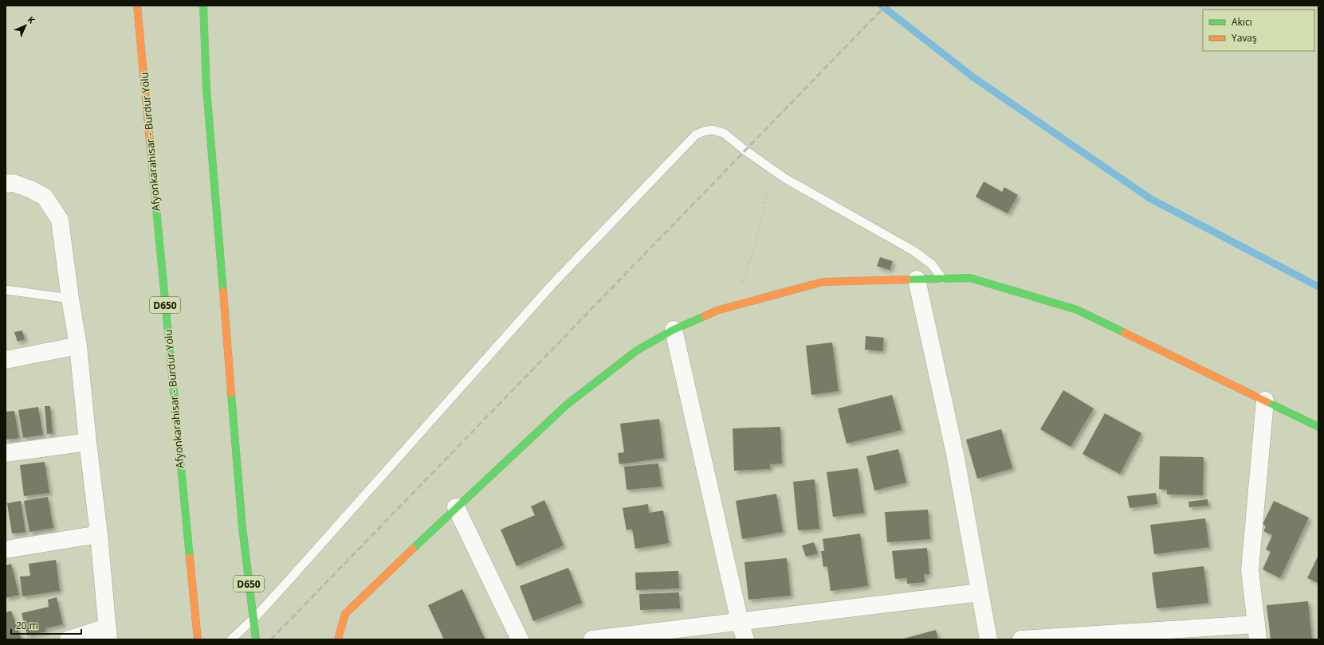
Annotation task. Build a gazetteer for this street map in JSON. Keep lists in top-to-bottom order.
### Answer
{
  "streets": {
    "main road": ["Afyonkarahisar - Burdur Yolu", "D650"]
  },
  "legend": ["Akıcı", "Yavaş"],
  "scale_bar": "20 m",
  "north": "top right"
}
